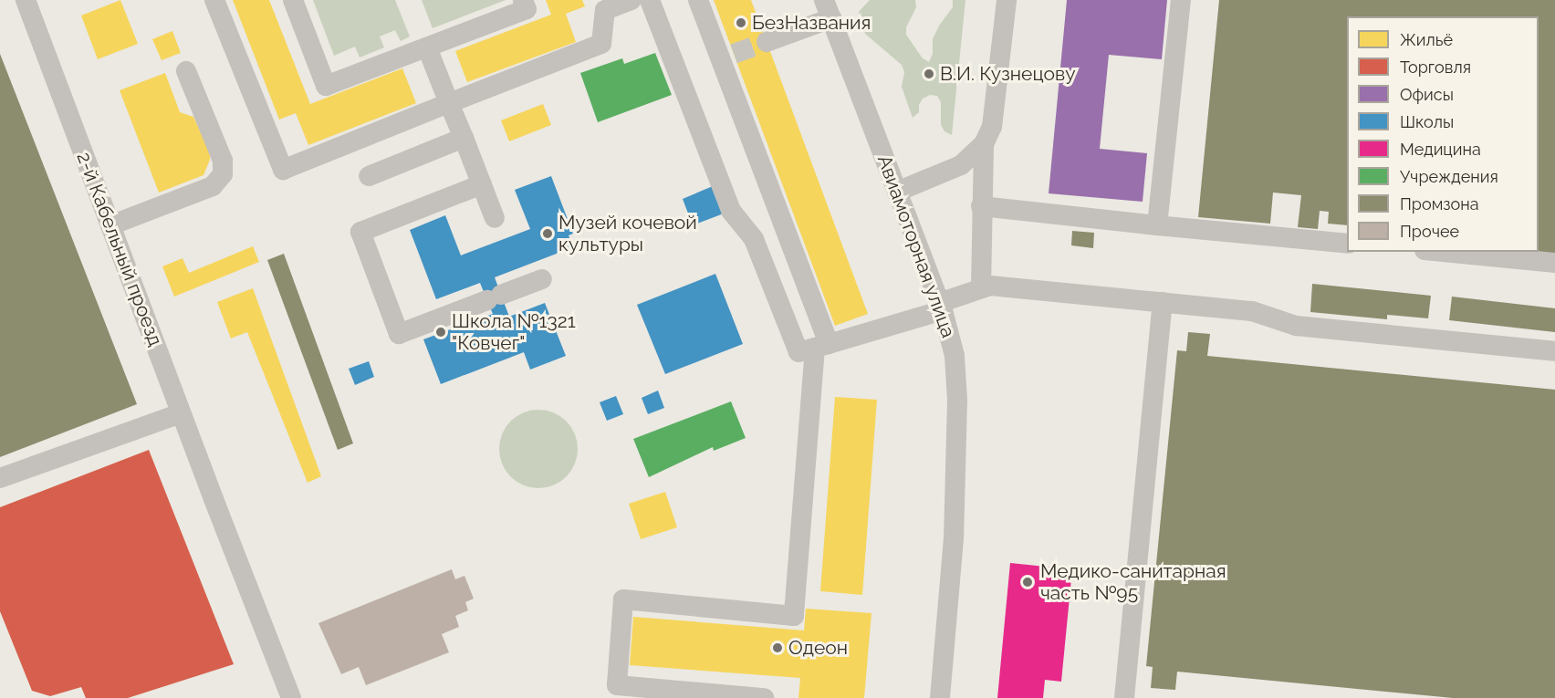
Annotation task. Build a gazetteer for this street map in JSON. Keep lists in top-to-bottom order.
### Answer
{
  "streets": {
    "street": ["Авиамоторная улица", "2-й Кабельный проезд"]
  },
  "places": [
    "БезНазвания",
    "В.И. Кузнецову",
    "Музей кочевой культуры",
    "Школа №1321 \"Ковчег\"",
    "Медико-санитарная часть №95",
    "Одеон"
  ],
  "legend": [
    "Жильё",
    "Торговля",
    "Офисы",
    "Школы",
    "Медицина",
    "Учреждения",
    "Промзона",
    "Прочее"
  ]
}
